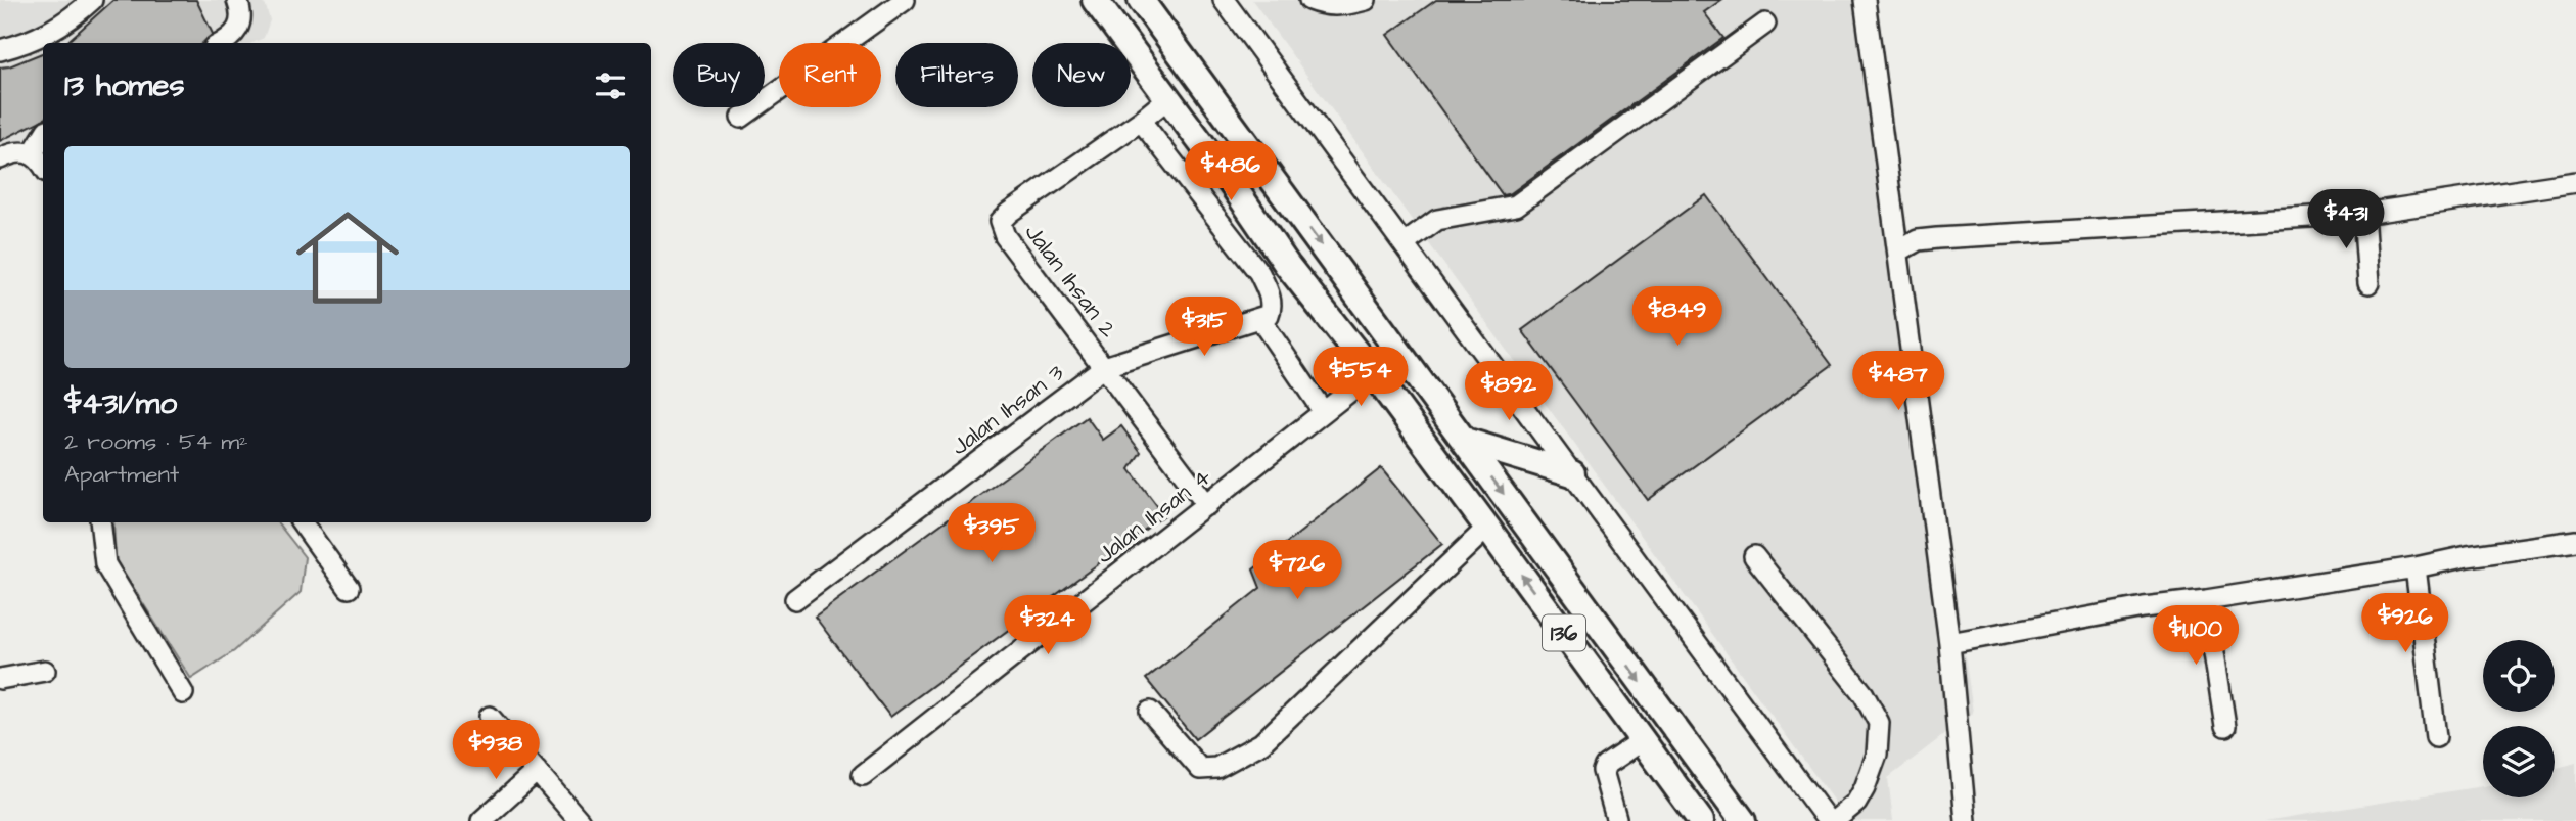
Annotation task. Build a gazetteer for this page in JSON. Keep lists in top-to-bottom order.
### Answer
{
  "streets": {
    "main road": ["136"],
    "street": ["Jalan Ihsan 2", "Jalan Ihsan 3", "Jalan Ihsan 4"]
  },
  "crossings": [
    ["Jalan Ihsan 2", "Jalan Ihsan 3"],
    ["Jalan Ihsan 2", "Jalan Ihsan 4"],
    ["Jalan Ihsan 4", "136"]
  ],
  "page": {
    "chip": [
      "Buy",
      "Rent",
      "Filters",
      "New"
    ],
    "heading": "13 homes",
    "list": [
      {
        "name": "$431/mo",
        "note": "2 rooms · 54 m² · Apartment"
      }
    ],
    "price": [
      "$486",
      "$431",
      "$849",
      "$315",
      "$554",
      "$487",
      "$892",
      "$395",
      "$726",
      "$926",
      "$324",
      "$1,100",
      "$938"
    ]
  }
}
